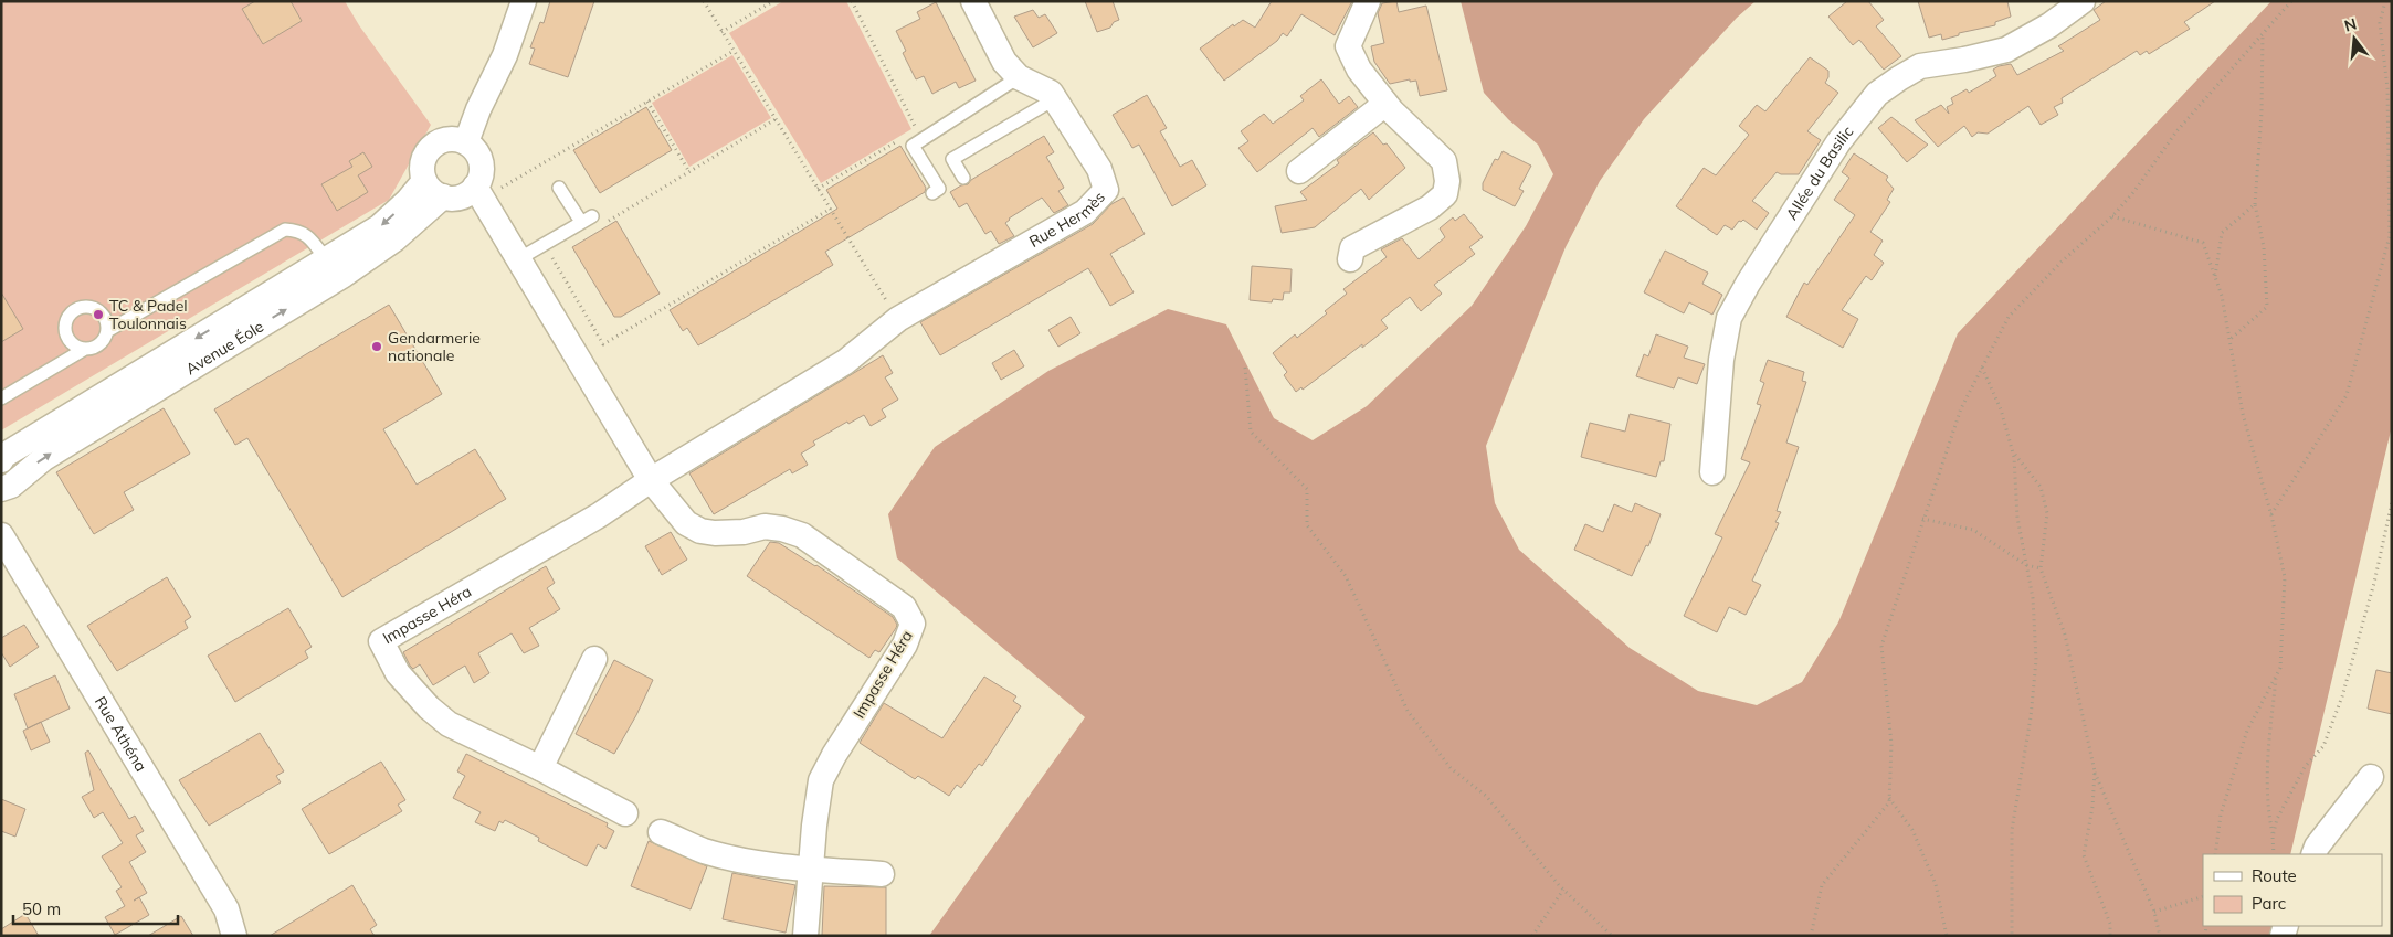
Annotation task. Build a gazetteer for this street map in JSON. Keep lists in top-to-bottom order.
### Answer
{
  "streets": {
    "street": [
      "Allée du Basilic",
      "Rue Hermès",
      "Avenue Éole",
      "Impasse Héra",
      "Rue Athéna"
    ]
  },
  "crossings": [
    ["Avenue Éole", "Impasse Héra"]
  ],
  "places": ["TC & Padel Toulonnais", "Gendarmerie nationale"],
  "legend": ["Route", "Parc"],
  "scale_bar": "50 m",
  "north": "top"
}
